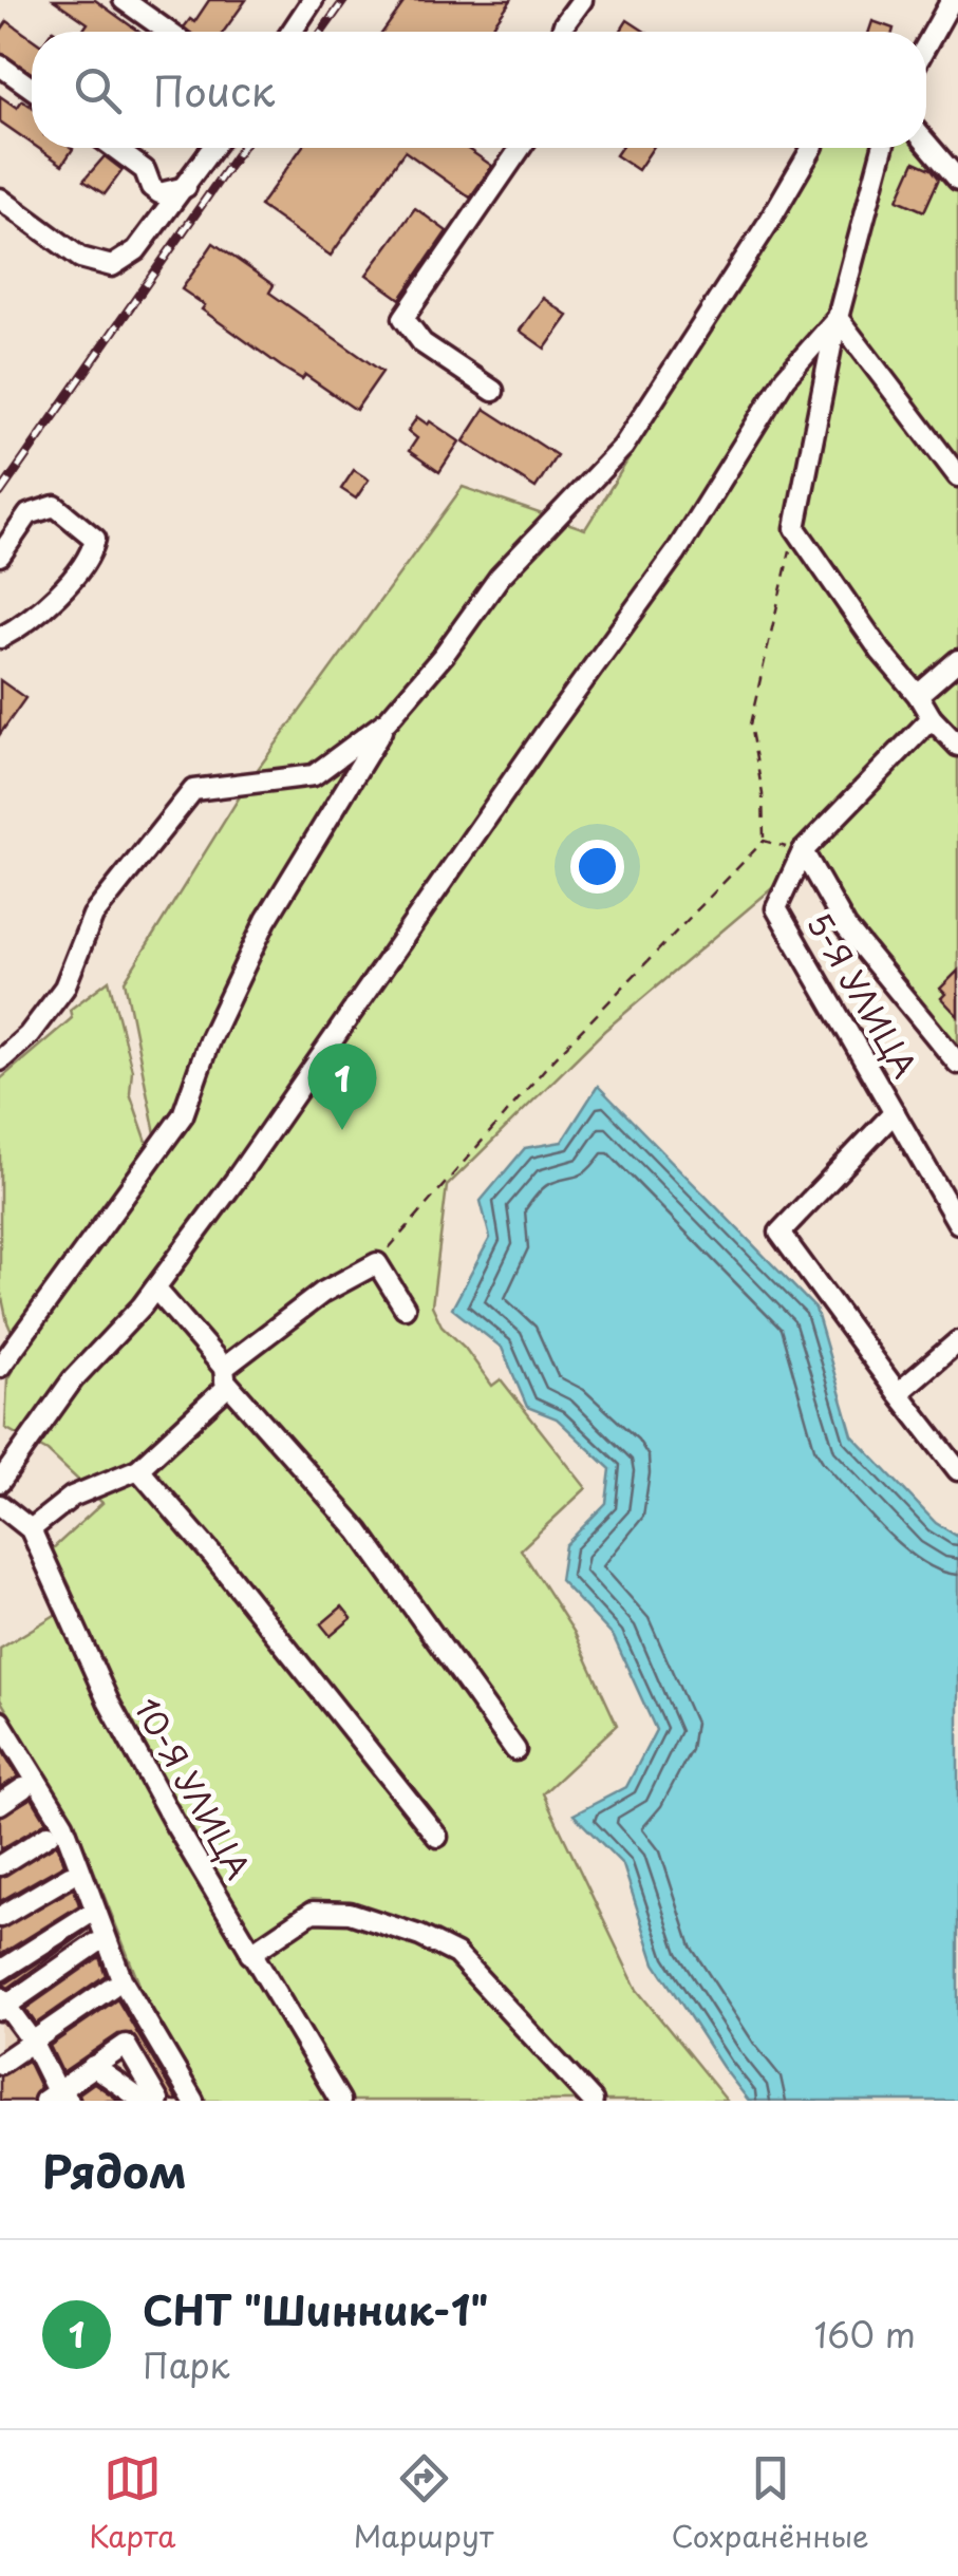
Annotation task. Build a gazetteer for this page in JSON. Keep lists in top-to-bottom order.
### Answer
{
  "streets": {
    "street": ["5-Я УЛИЦА", "10-Я УЛИЦА"]
  },
  "page": {
    "search": "Поиск",
    "pins": "1",
    "heading": "Рядом",
    "list": [
      {
        "mark": "1",
        "name": "СНТ \"Шинник-1\"",
        "note": "Парк",
        "value": "160 m"
      }
    ],
    "nav": ["Карта", "Маршрут", "Сохранённые"]
  }
}
